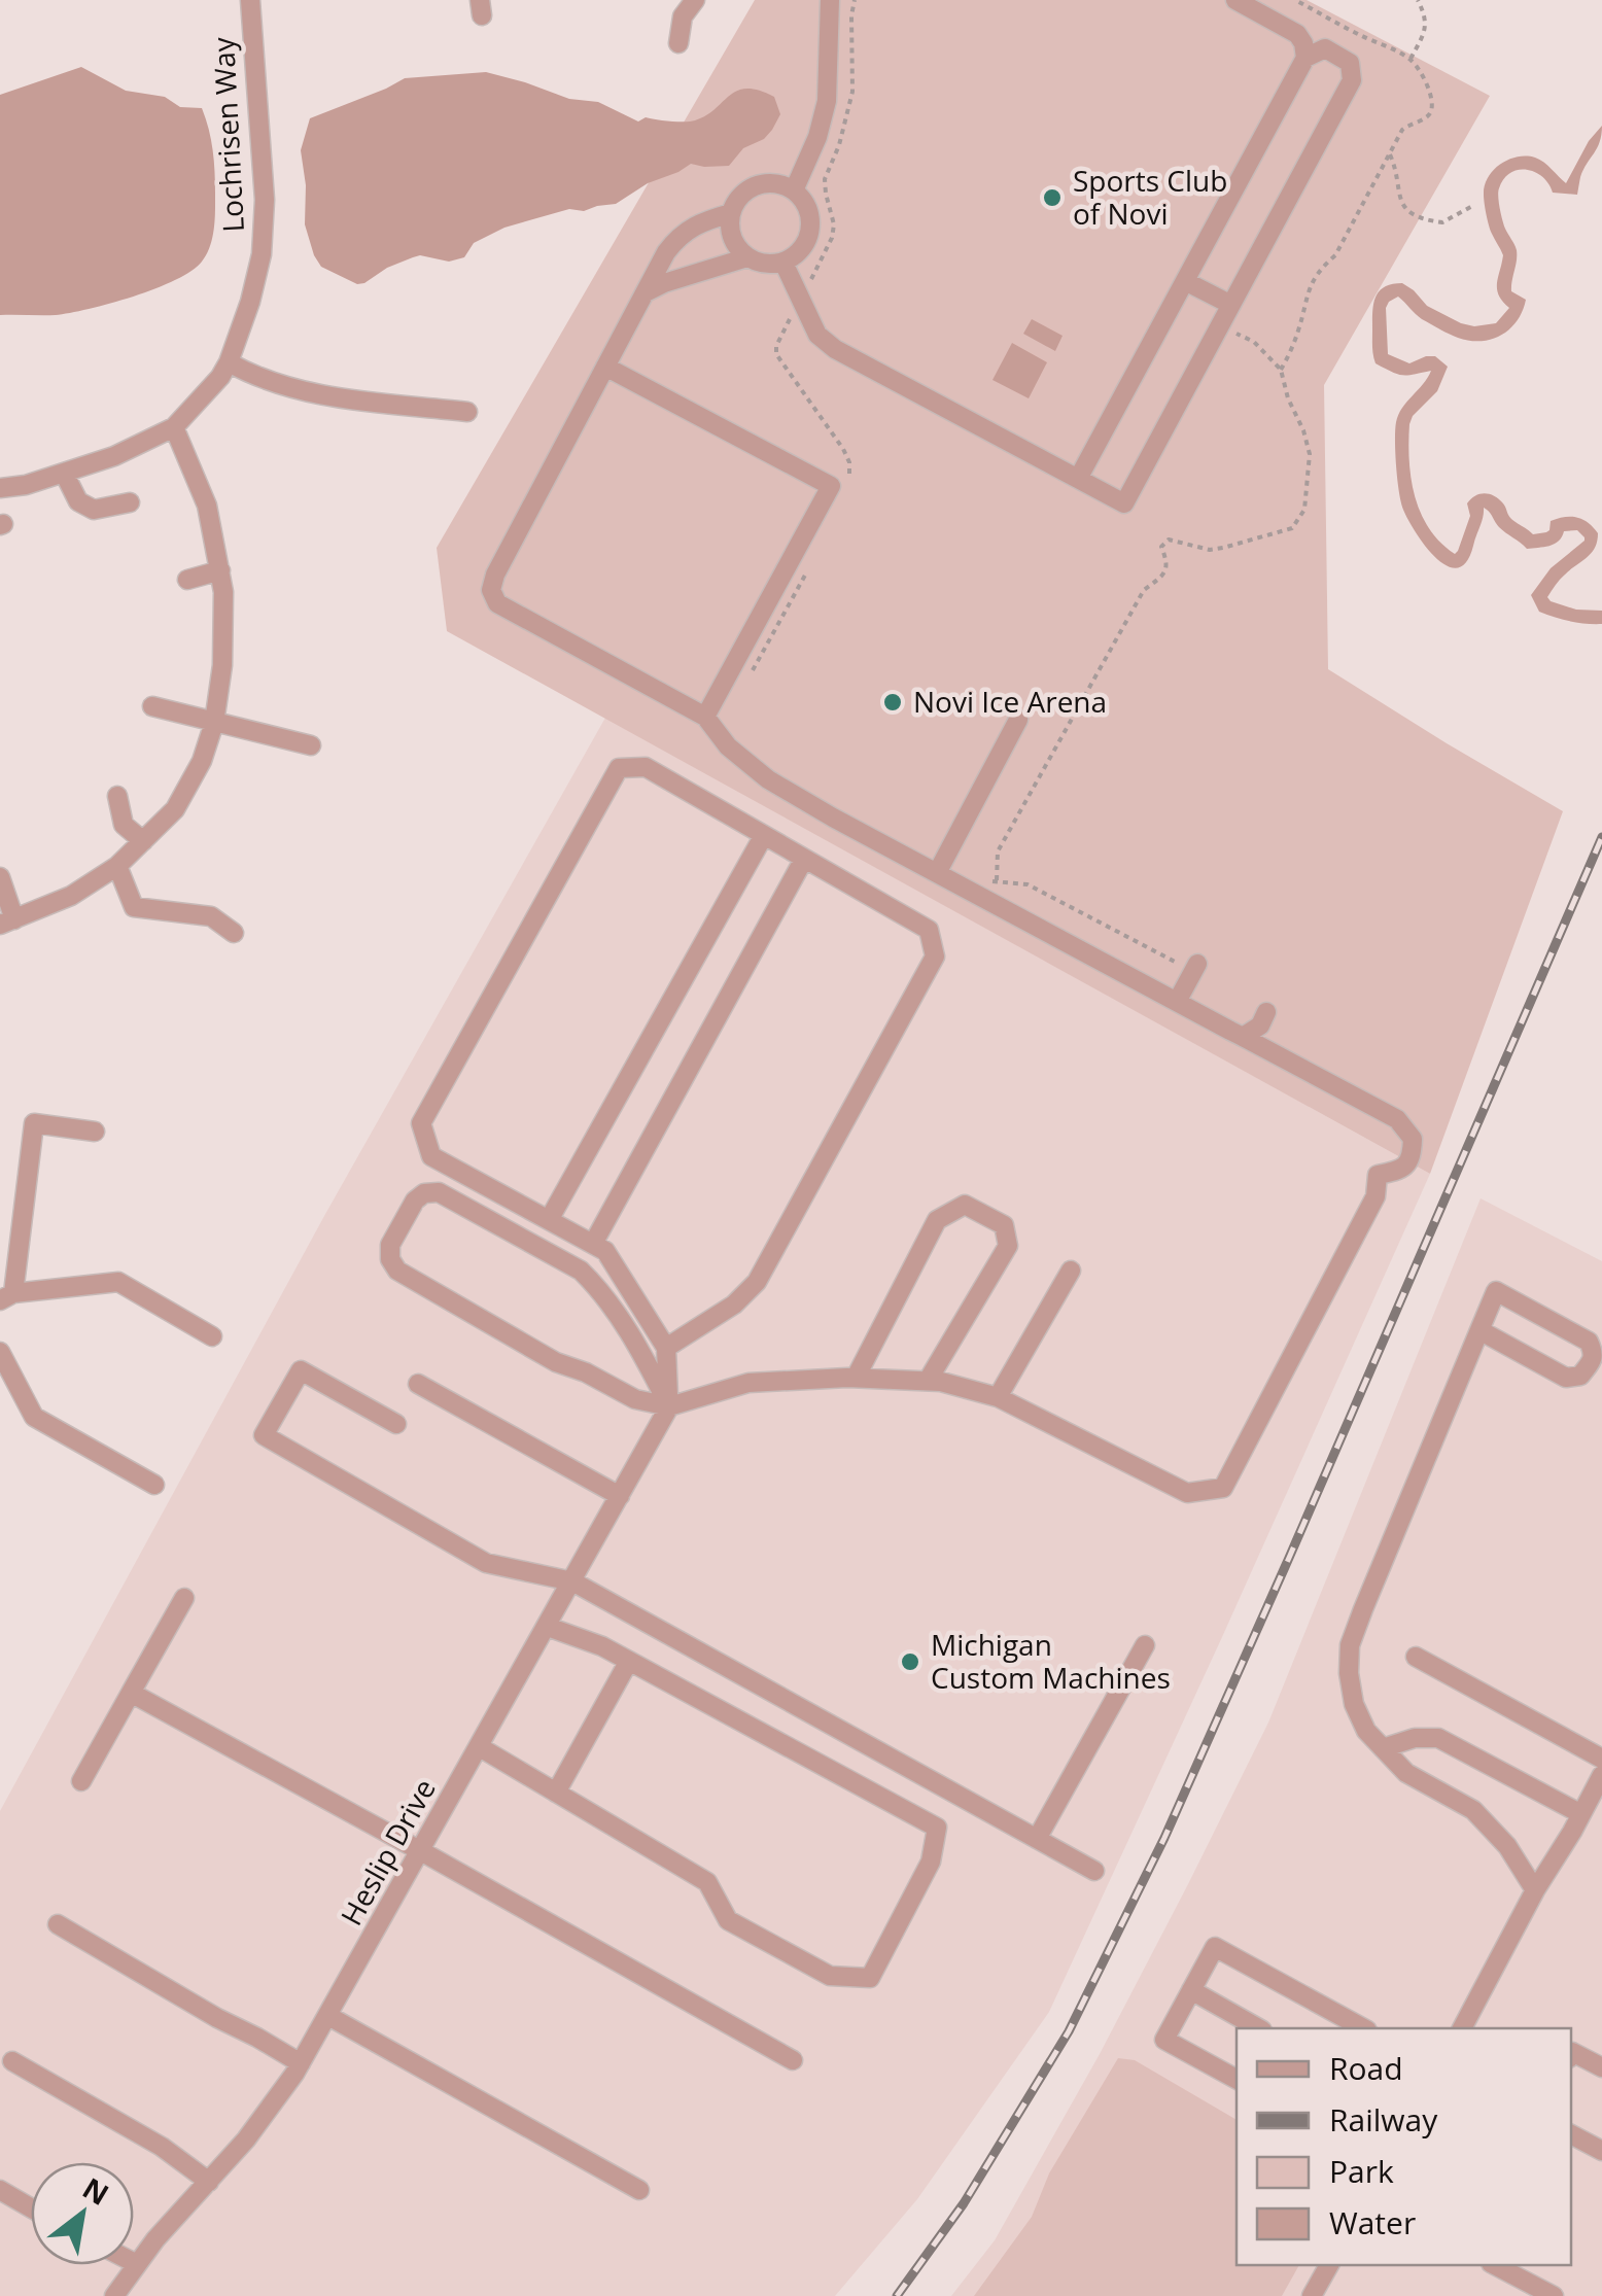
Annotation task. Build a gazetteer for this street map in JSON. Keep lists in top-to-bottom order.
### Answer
{
  "streets": {
    "street": ["Lochrisen Way", "Heslip Drive"]
  },
  "places": ["Sports Club of Novi", "Novi Ice Arena", "Michigan Custom Machines"],
  "legend": [
    "Road",
    "Railway",
    "Park",
    "Water"
  ],
  "north": "top right"
}
